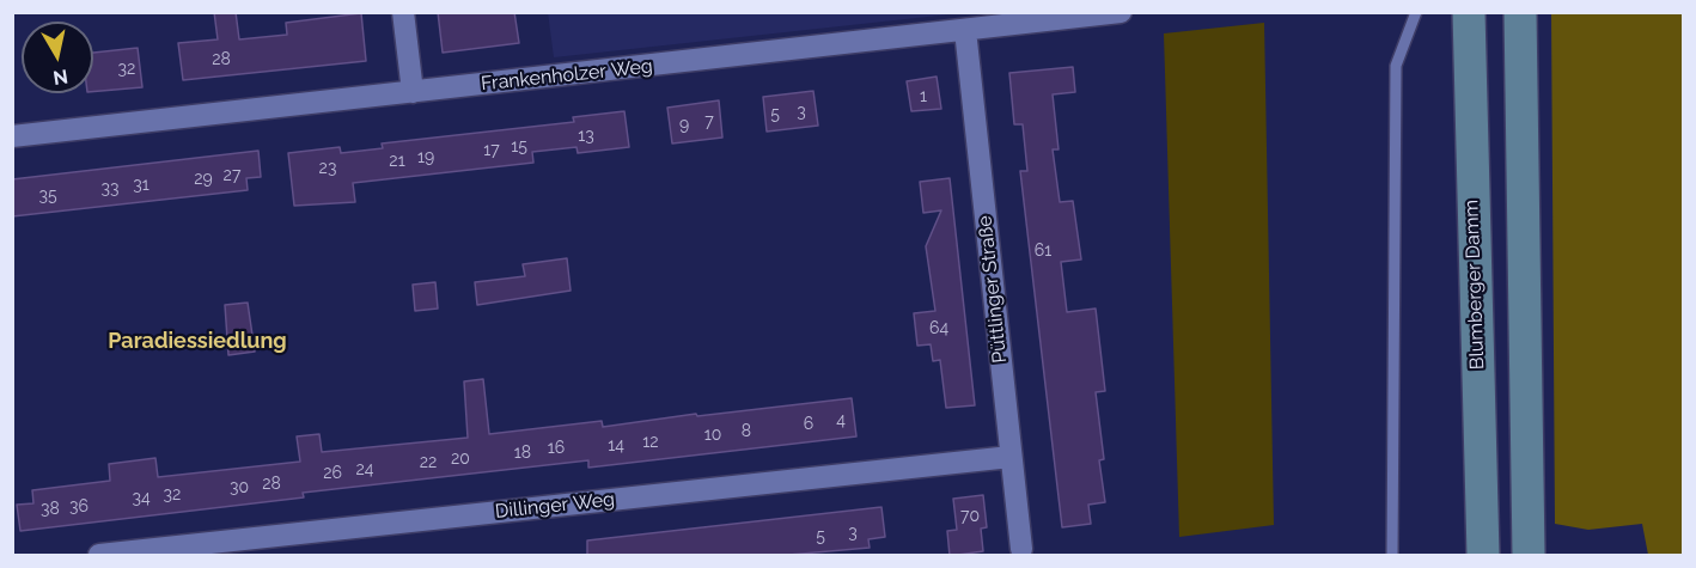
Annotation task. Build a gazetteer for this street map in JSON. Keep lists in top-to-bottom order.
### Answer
{
  "streets": {
    "main road": ["Blumberger Damm"],
    "street": ["Frankenholzer Weg", "Püttlinger Straße", "Dillinger Weg"]
  },
  "crossings": [
    ["Frankenholzer Weg", "Püttlinger Straße"],
    ["Püttlinger Straße", "Dillinger Weg"]
  ],
  "districts": ["Paradiessiedlung"],
  "house_numbers": [
    "28",
    "32",
    "1",
    "3",
    "5",
    "7",
    "9",
    "13",
    "15",
    "17",
    "19",
    "21",
    "23",
    "27",
    "29",
    "31",
    "33",
    "35",
    "61",
    "64",
    "4",
    "6",
    "8",
    "10",
    "12",
    "14",
    "16",
    "18",
    "20",
    "22",
    "24",
    "26",
    "28",
    "30",
    "32",
    "34",
    "36",
    "38",
    "70",
    "3",
    "5"
  ],
  "north": "bottom"
}
